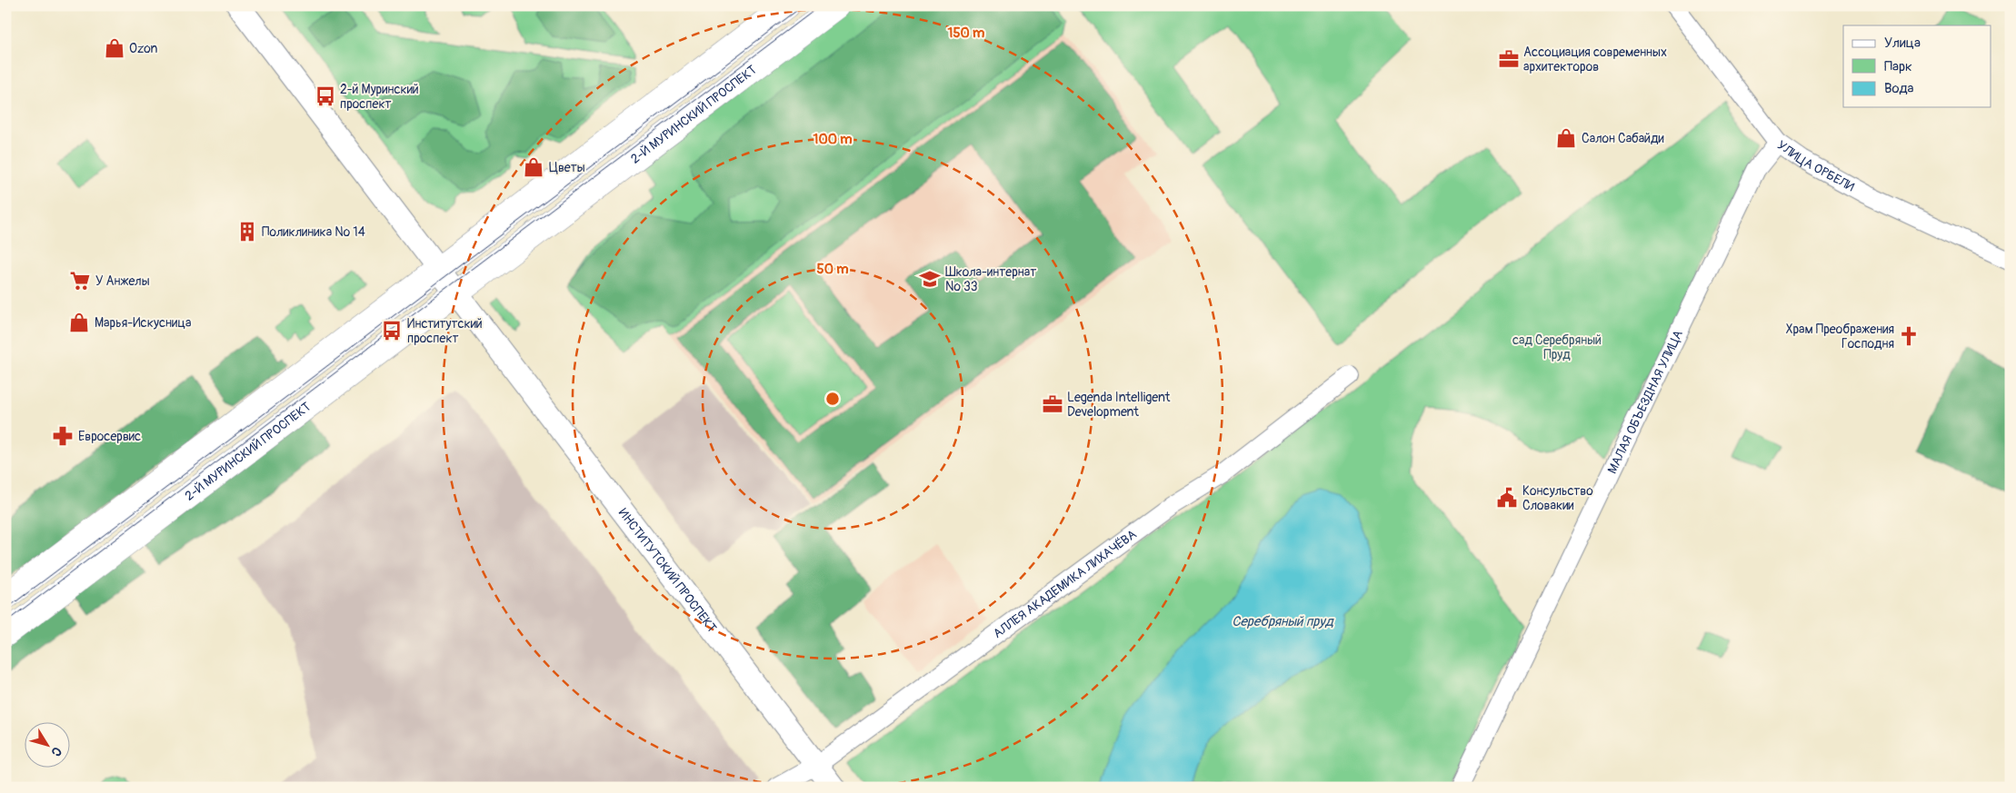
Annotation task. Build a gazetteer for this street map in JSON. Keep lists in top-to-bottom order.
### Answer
{
  "streets": {
    "main road": ["2-Й МУРИНСКИЙ ПРОСПЕКТ"],
    "street": [
      "УЛИЦА ОРБЕЛИ",
      "МАЛАЯ ОБЪЕЗДНАЯ УЛИЦА",
      "ИНСТИТУТСКИЙ ПРОСПЕКТ",
      "АЛЛЕЯ АКАДЕМИКА ЛИХАЧЁВА"
    ]
  },
  "crossings": [
    ["2-Й МУРИНСКИЙ ПРОСПЕКТ", "ИНСТИТУТСКИЙ ПРОСПЕКТ"],
    ["УЛИЦА ОРБЕЛИ", "МАЛАЯ ОБЪЕЗДНАЯ УЛИЦА"],
    ["ИНСТИТУТСКИЙ ПРОСПЕКТ", "АЛЛЕЯ АКАДЕМИКА ЛИХАЧЁВА"]
  ],
  "water": ["Серебряный пруд"],
  "parks": ["сад Серебряный Пруд"],
  "places": {
    "shop": [
      "Ozon",
      "Салон Сабайди",
      "Цветы",
      "Марья-Искусница"
    ],
    "office": ["Ассоциация современных архитекторов", "Legenda Intelligent Development"],
    "bus stop": ["2-й Муринский проспект", "Институтский проспект"],
    "building": ["Поликлиника № 14"],
    "school or university": ["Школа-интернат № 33"],
    "supermarket": ["У Анжелы"],
    "church": ["Храм Преображения Господня"],
    "pharmacy": ["Евросервис"],
    "public building": ["Консульство Словакии"]
  },
  "legend": ["Улица", "Парк", "Вода"],
  "north": "bottom right",
  "rings": ["150 m", "100 m", "50 m"]
}
